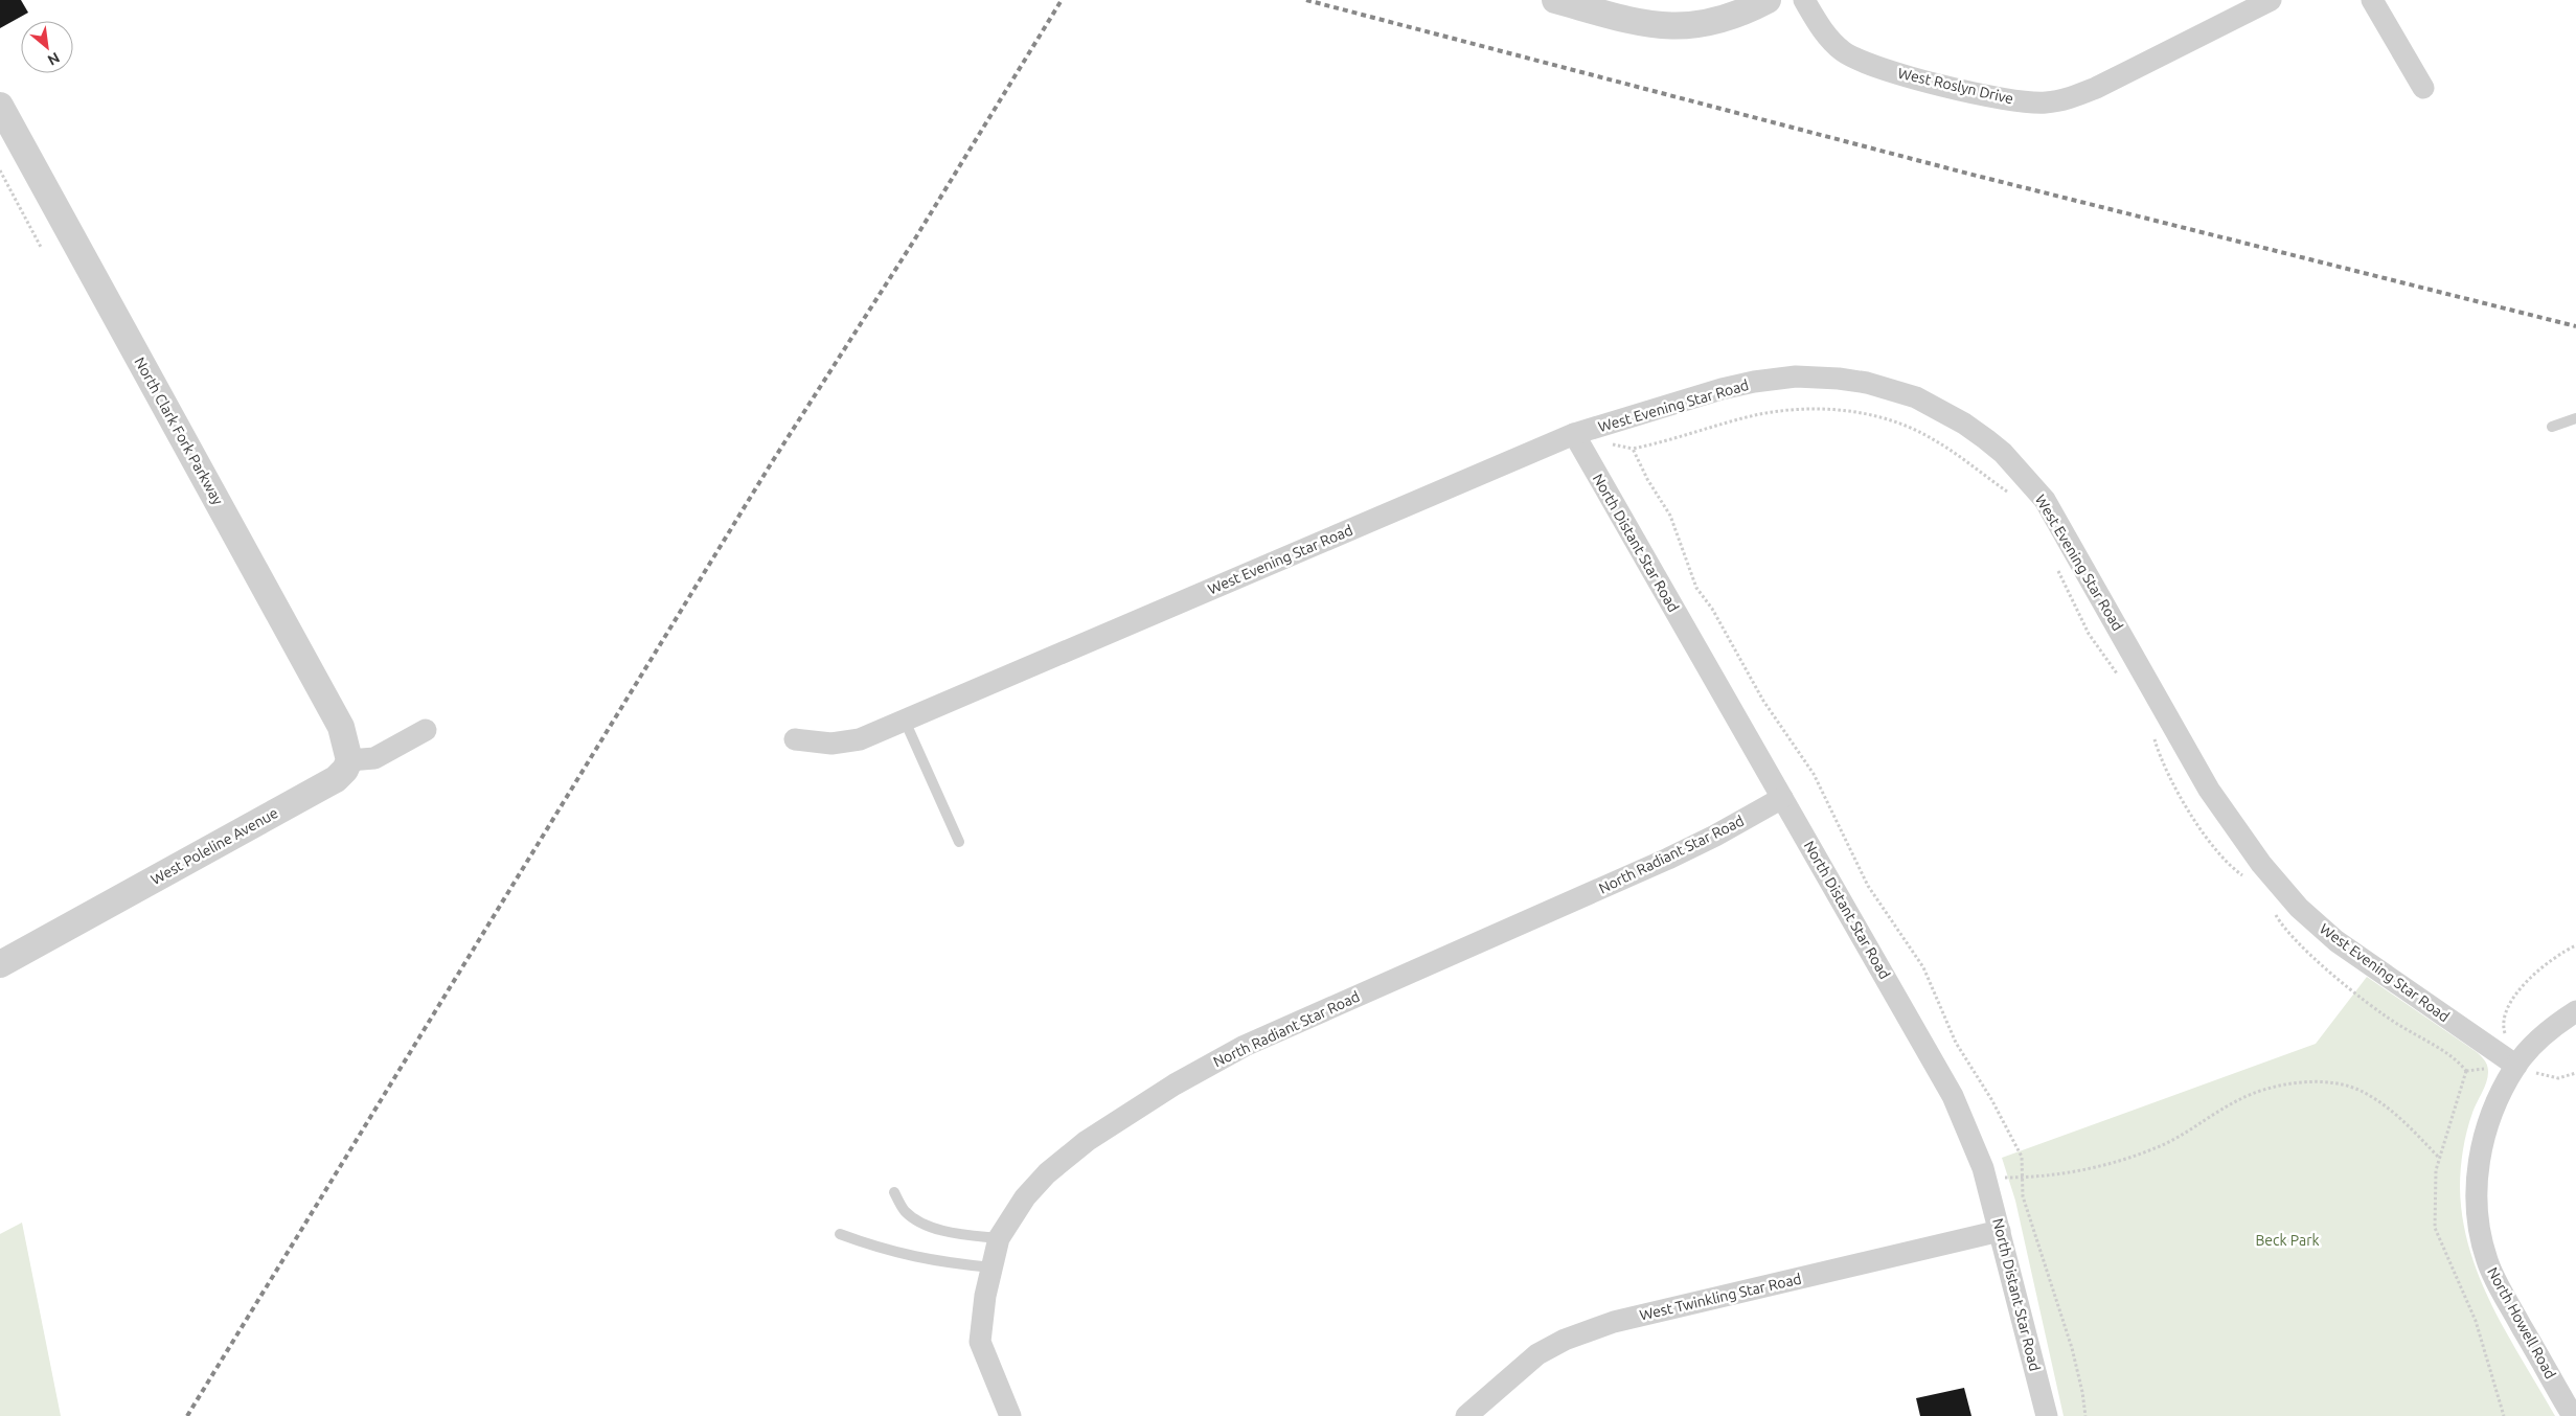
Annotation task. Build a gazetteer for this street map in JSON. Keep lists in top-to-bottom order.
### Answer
{
  "streets": {
    "street": [
      "West Roslyn Drive",
      "West Evening Star Road",
      "North Clark Fork Parkway",
      "North Distant Star Road",
      "West Poleline Avenue",
      "North Radiant Star Road",
      "West Twinkling Star Road",
      "North Howell Road"
    ]
  },
  "crossings": [
    ["West Evening Star Road", "North Distant Star Road"],
    ["West Evening Star Road", "North Howell Road"],
    ["North Clark Fork Parkway", "West Poleline Avenue"],
    ["North Distant Star Road", "North Radiant Star Road"],
    ["North Distant Star Road", "West Twinkling Star Road"]
  ],
  "parks": ["Beck Park"],
  "north": "bottom right"
}
